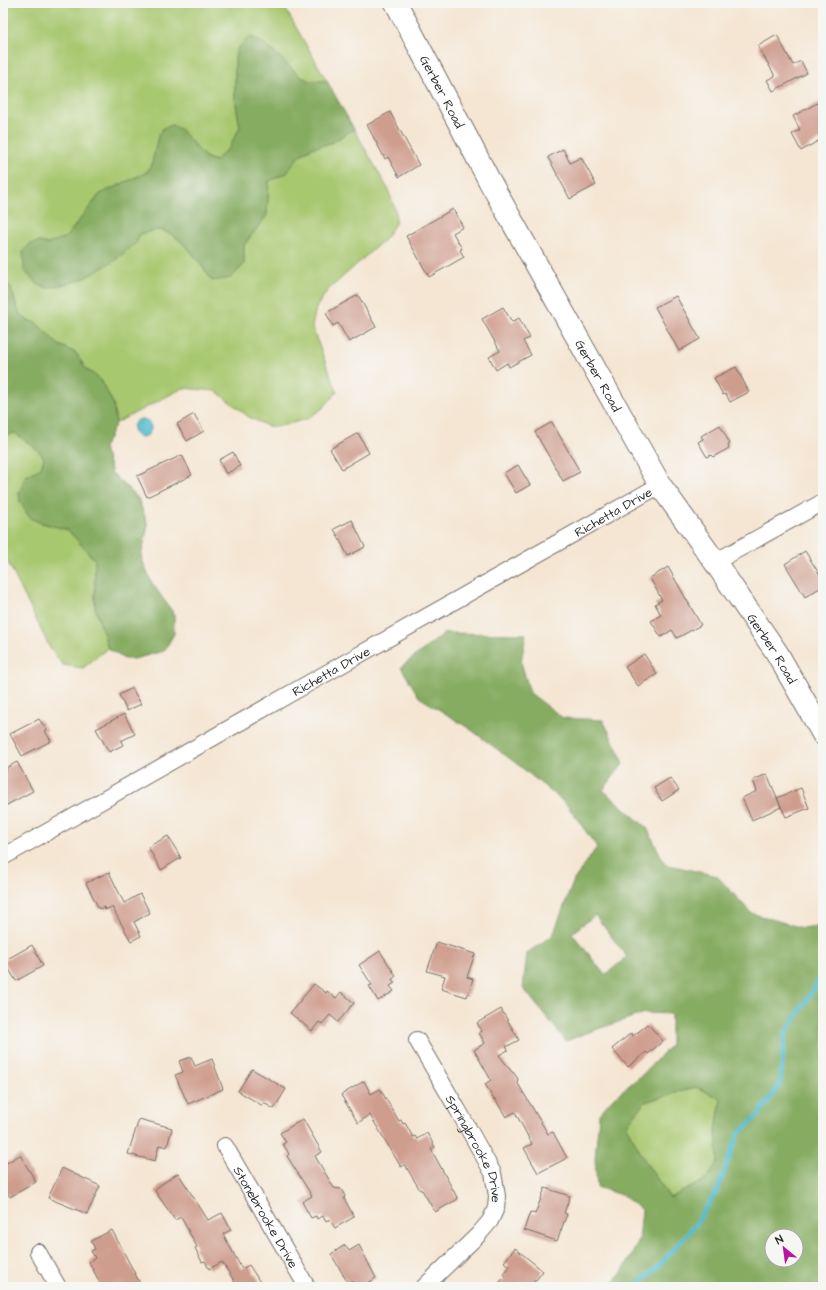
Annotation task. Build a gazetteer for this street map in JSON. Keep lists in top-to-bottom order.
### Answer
{
  "streets": {
    "street": [
      "Gerber Road",
      "Richetta Drive",
      "Springbrooke Drive",
      "Stonebrooke Drive"
    ]
  },
  "crossings": [
    ["Gerber Road", "Richetta Drive"]
  ],
  "north": "top left"
}
